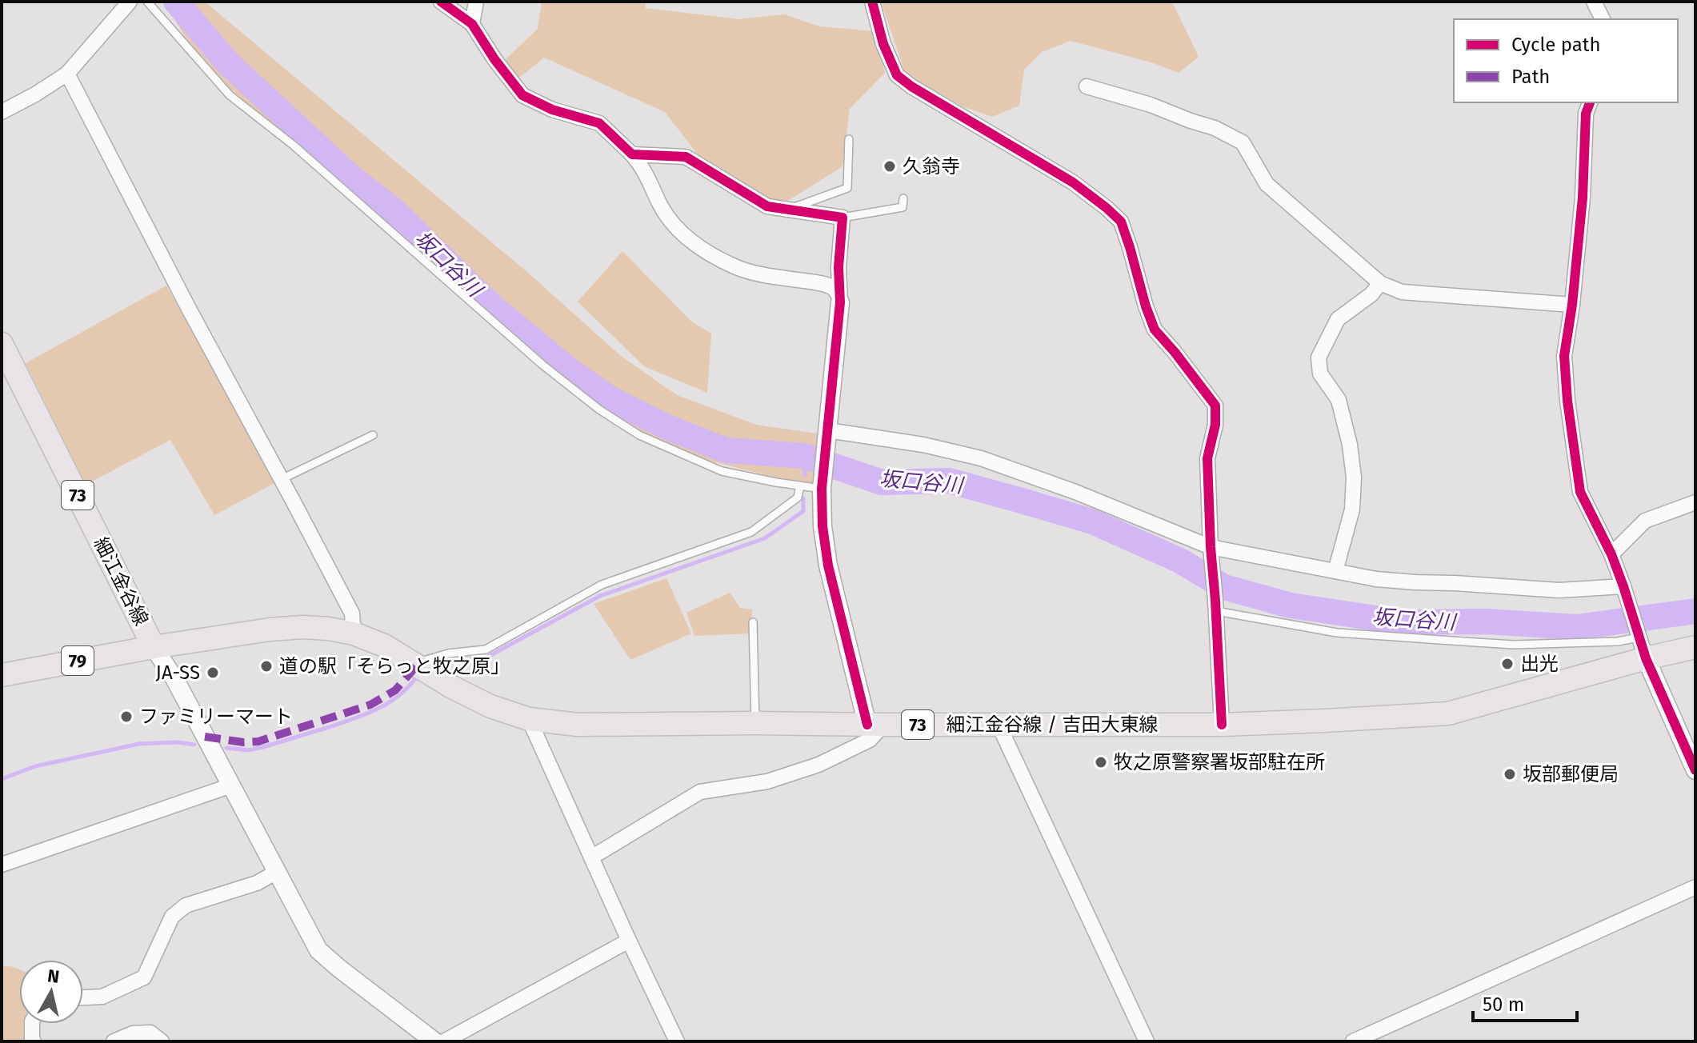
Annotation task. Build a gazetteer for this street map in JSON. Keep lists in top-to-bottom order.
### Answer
{
  "streets": {
    "main road": [
      "73",
      "細江金谷線",
      "79",
      "細江金谷線 / 吉田大東線"
    ]
  },
  "crossings": [
    ["細江金谷線", "79"],
    ["細江金谷線", "細江金谷線 / 吉田大東線"],
    ["79", "細江金谷線 / 吉田大東線"]
  ],
  "water": ["坂口谷川"],
  "places": [
    "久翁寺",
    "出光",
    "道の駅「そらっと牧之原」",
    "JA-SS",
    "ファミリーマート",
    "牧之原警察署坂部駐在所",
    "坂部郵便局"
  ],
  "legend": ["Cycle path", "Path"],
  "scale_bar": "50 m",
  "north": "top"
}
